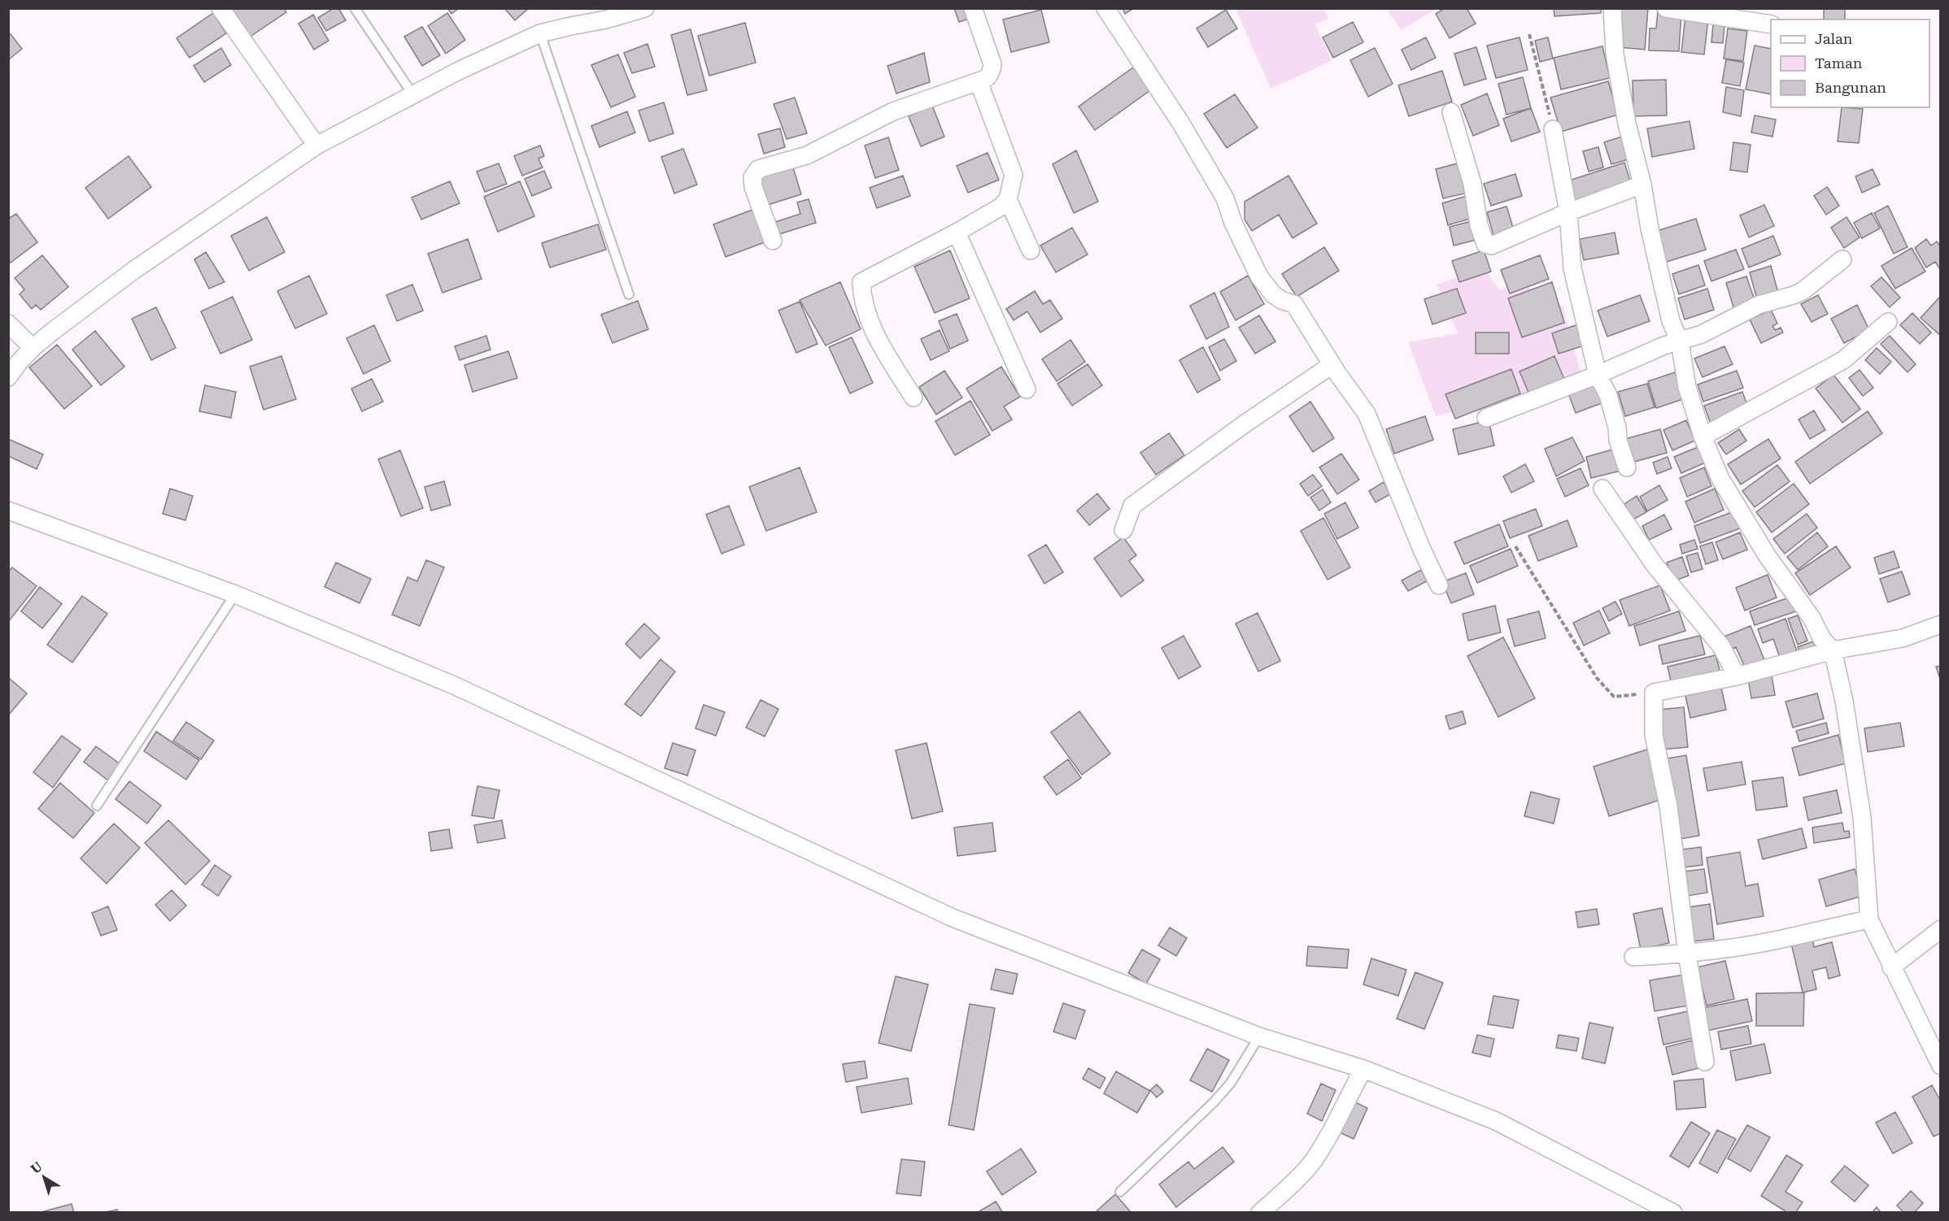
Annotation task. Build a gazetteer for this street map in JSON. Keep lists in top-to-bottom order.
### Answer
{
  "legend": ["Jalan", "Taman", "Bangunan"],
  "north": "top left"
}
